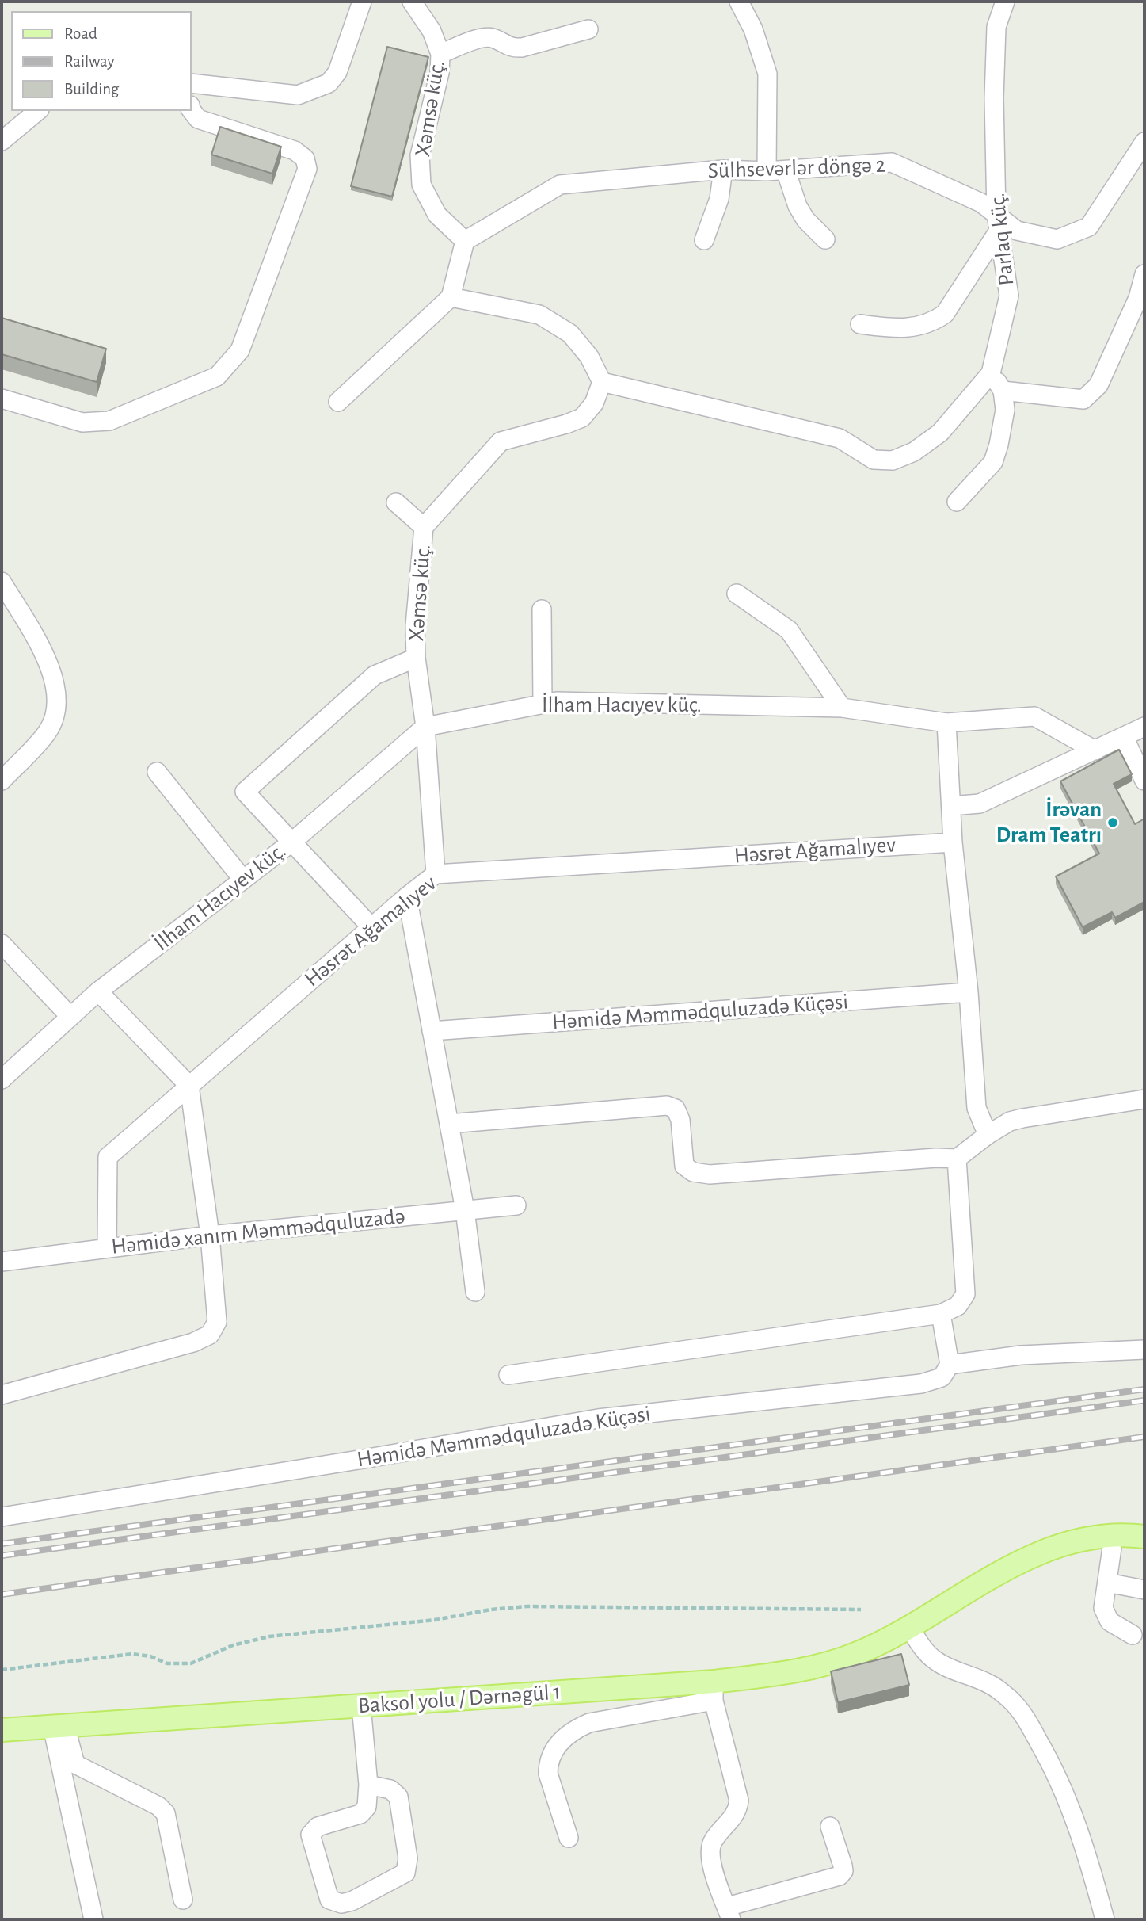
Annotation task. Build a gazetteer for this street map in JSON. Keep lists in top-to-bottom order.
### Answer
{
  "streets": {
    "main road": ["Baksol yolu / Dərnəgül 1"],
    "street": [
      "Xəmsə küç.",
      "Sülhsevərlər döngə 2",
      "Parlaq küç.",
      "İlham Hacıyev küç.",
      "Həsrət Ağamalıyev",
      "Həmidə Məmmədquluzadə Küçəsi",
      "Həmidə xanım Məmmədquluzadə"
    ]
  },
  "crossings": [
    ["Xəmsə küç.", "Sülhsevərlər döngə 2"],
    ["Xəmsə küç.", "Parlaq küç."],
    ["Xəmsə küç.", "İlham Hacıyev küç."],
    ["Xəmsə küç.", "Həsrət Ağamalıyev"],
    ["Sülhsevərlər döngə 2", "Parlaq küç."],
    ["Həsrət Ağamalıyev", "Həmidə xanım Məmmədquluzadə"]
  ],
  "places": ["İrəvan Dram Teatrı"],
  "legend": ["Road", "Railway", "Building"]
}
